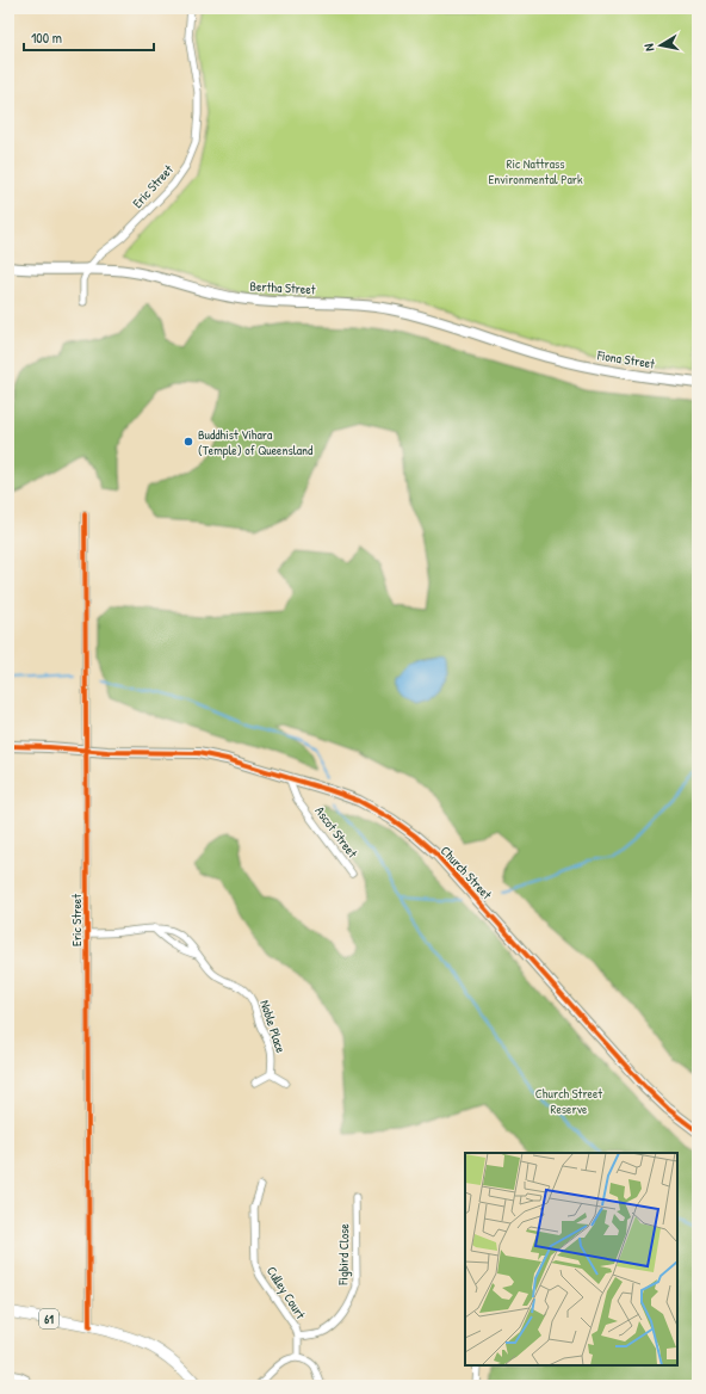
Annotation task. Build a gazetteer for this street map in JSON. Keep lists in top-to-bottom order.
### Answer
{
  "streets": {
    "main road": ["61"],
    "street": [
      "Eric Street",
      "Bertha Street",
      "Fiona Street",
      "Ascot Street",
      "Church Street",
      "Noble Place",
      "Figbird Close",
      "Culley Court"
    ]
  },
  "crossings": [
    ["Eric Street", "Bertha Street"],
    ["Eric Street", "Church Street"],
    ["Eric Street", "Noble Place"],
    ["Eric Street", "61"],
    ["Bertha Street", "Fiona Street"],
    ["Ascot Street", "Church Street"],
    ["Figbird Close", "Culley Court"]
  ],
  "parks": ["Ric Nattrass Environmental Park", "Church Street Reserve"],
  "places": ["Buddhist Vihara (Temple) of Queensland"],
  "scale_bar": "100 m",
  "north": "left"
}
